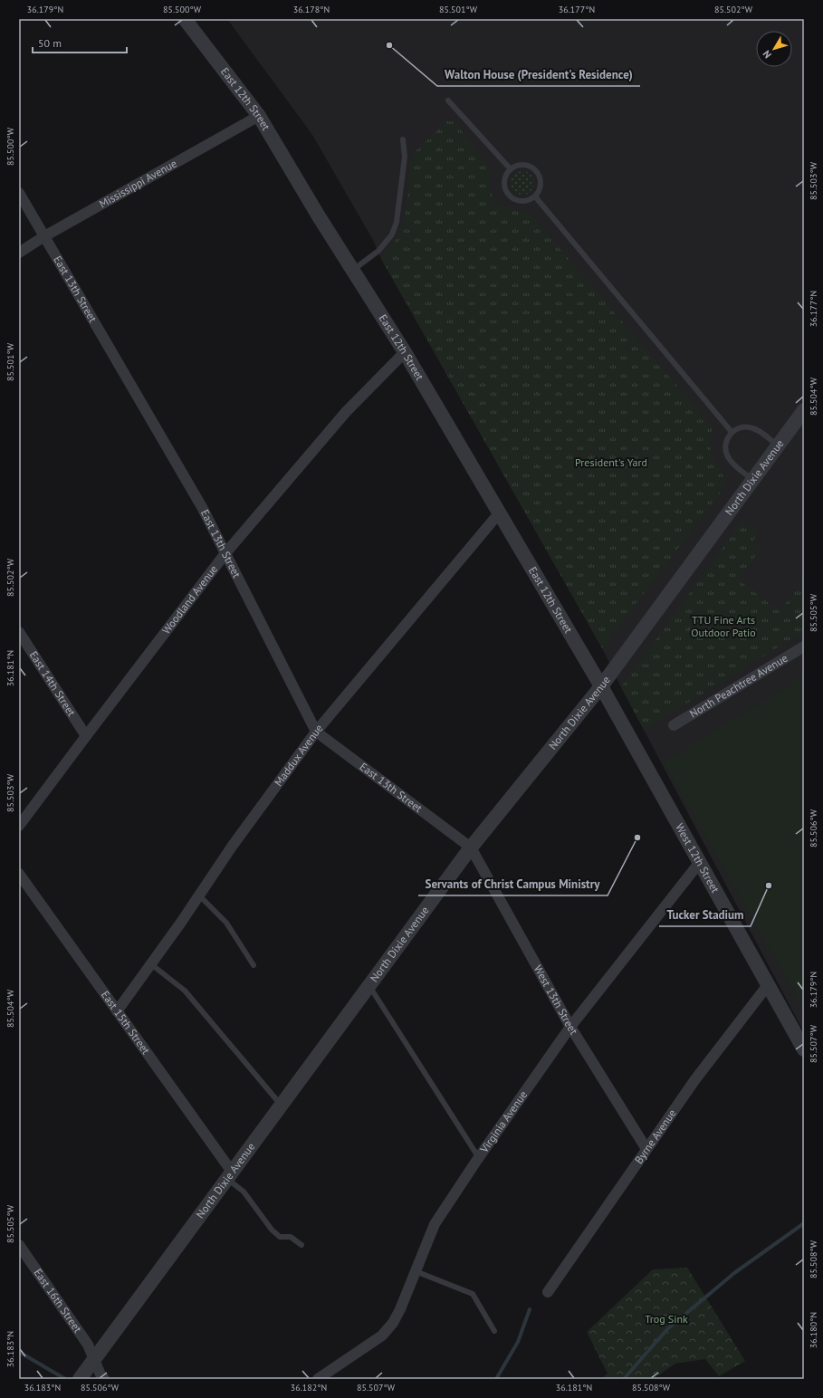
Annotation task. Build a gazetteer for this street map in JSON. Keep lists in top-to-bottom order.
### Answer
{
  "streets": {
    "street": [
      "East 12th Street",
      "Mississippi Avenue",
      "East 13th Street",
      "North Dixie Avenue",
      "Woodland Avenue",
      "East 14th Street",
      "North Peachtree Avenue",
      "Maddux Avenue",
      "West 12th Street",
      "West 13th Street",
      "East 15th Street",
      "Virginia Avenue",
      "Byrne Avenue",
      "East 16th Street"
    ]
  },
  "crossings": [
    ["East 12th Street", "Mississippi Avenue"],
    ["East 12th Street", "North Dixie Avenue"],
    ["East 12th Street", "Woodland Avenue"],
    ["East 12th Street", "Maddux Avenue"],
    ["East 12th Street", "West 12th Street"],
    ["Mississippi Avenue", "East 13th Street"],
    ["East 13th Street", "North Dixie Avenue"],
    ["East 13th Street", "Woodland Avenue"],
    ["East 13th Street", "Maddux Avenue"],
    ["East 13th Street", "West 13th Street"],
    ["North Dixie Avenue", "West 12th Street"],
    ["North Dixie Avenue", "West 13th Street"],
    ["North Dixie Avenue", "East 15th Street"],
    ["North Dixie Avenue", "East 16th Street"],
    ["Woodland Avenue", "East 14th Street"],
    ["Maddux Avenue", "East 15th Street"],
    ["West 12th Street", "Virginia Avenue"],
    ["West 12th Street", "Byrne Avenue"],
    ["West 13th Street", "Virginia Avenue"],
    ["West 13th Street", "Byrne Avenue"]
  ],
  "parks": ["President's Yard", "TTU Fine Arts Outdoor Patio", "Trog Sink"],
  "places": ["Walton House (President's Residence)", "Servants of Christ Campus Ministry", "Tucker Stadium"],
  "scale_bar": "50 m",
  "north": "bottom left",
  "coordinates": [
    "36.179°N",
    "85.500°W",
    "36.178°N",
    "85.501°W",
    "36.177°N",
    "85.502°W",
    "85.503°W",
    "85.504°W",
    "85.505°W",
    "36.181°N",
    "85.506°W",
    "85.507°W",
    "85.508°W",
    "36.180°N",
    "36.183°N",
    "36.182°N"
  ]
}
